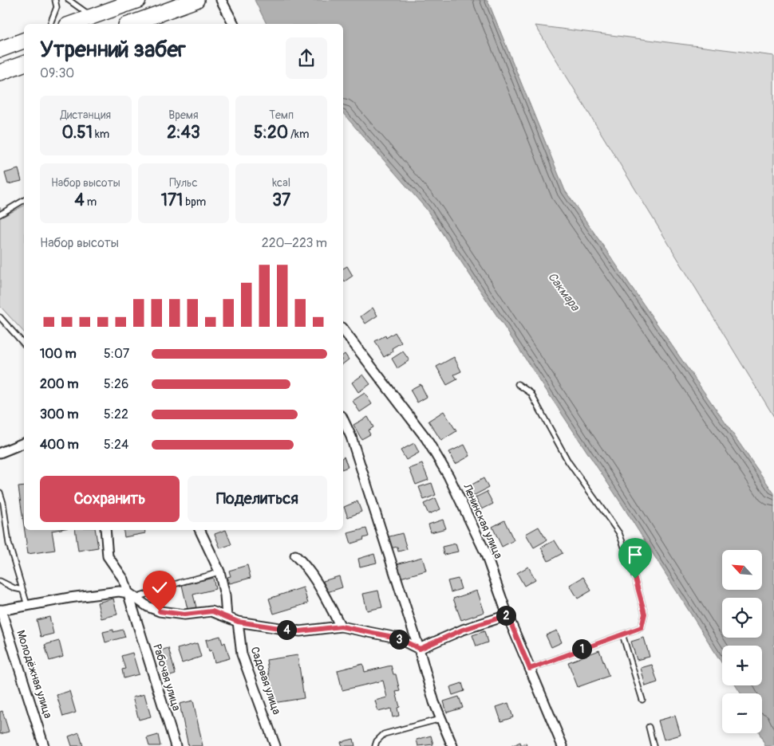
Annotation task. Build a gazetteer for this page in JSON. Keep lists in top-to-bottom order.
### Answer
{
  "streets": {
    "street": [
      "Ленинская улица",
      "Молодёжная улица",
      "Рабочая улица",
      "Садовая улица"
    ]
  },
  "water": ["Сакмара"],
  "north": "top left",
  "page": {
    "heading": ["Утренний забег", "09:30"],
    "stats": [
      ["Дистанция", "0.51 km"],
      ["Время", "2:43"],
      ["Темп", "5:20 /km"],
      ["Набор высоты", "4 m"],
      ["Пульс", "171 bpm"],
      ["kcal", "37"]
    ],
    "chart": ["Набор высоты", "220–223 m"],
    "list": [
      {
        "name": "100 m",
        "note": "5:07"
      },
      {
        "name": "200 m",
        "note": "5:26"
      },
      {
        "name": "300 m",
        "note": "5:22"
      },
      {
        "name": "400 m",
        "note": "5:24"
      }
    ],
    "buttons": ["Сохранить", "Поделиться"],
    "map_buttons": ["+", "−"],
    "pins": [
      "2",
      "4",
      "3",
      "1"
    ]
  }
}
